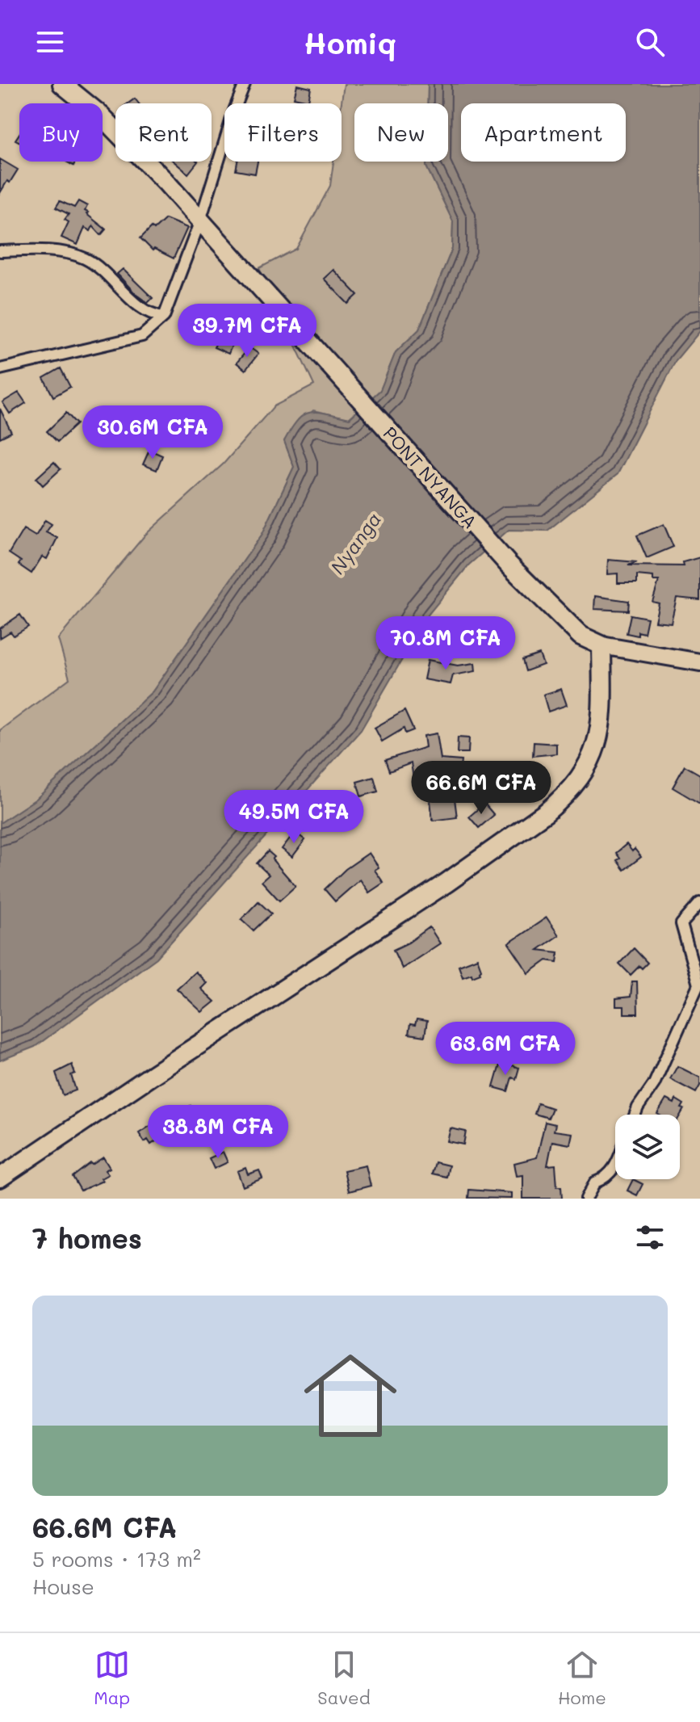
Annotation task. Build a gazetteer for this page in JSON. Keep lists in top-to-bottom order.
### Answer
{
  "streets": {
    "highway": ["PONT NYANGA"]
  },
  "water": ["Nyanga"],
  "page": {
    "header": "Homiq",
    "chip": [
      "Buy",
      "Rent",
      "Filters",
      "New",
      "Apartment"
    ],
    "price": [
      "39.7M CFA",
      "30.6M CFA",
      "70.8M CFA",
      "66.6M CFA",
      "49.5M CFA",
      "63.6M CFA",
      "38.8M CFA"
    ],
    "heading": "7 homes",
    "list": [
      {
        "name": "66.6M CFA",
        "note": "5 rooms · 173 m² · House"
      }
    ],
    "tabs": ["Map", "Saved", "Home"]
  }
}
